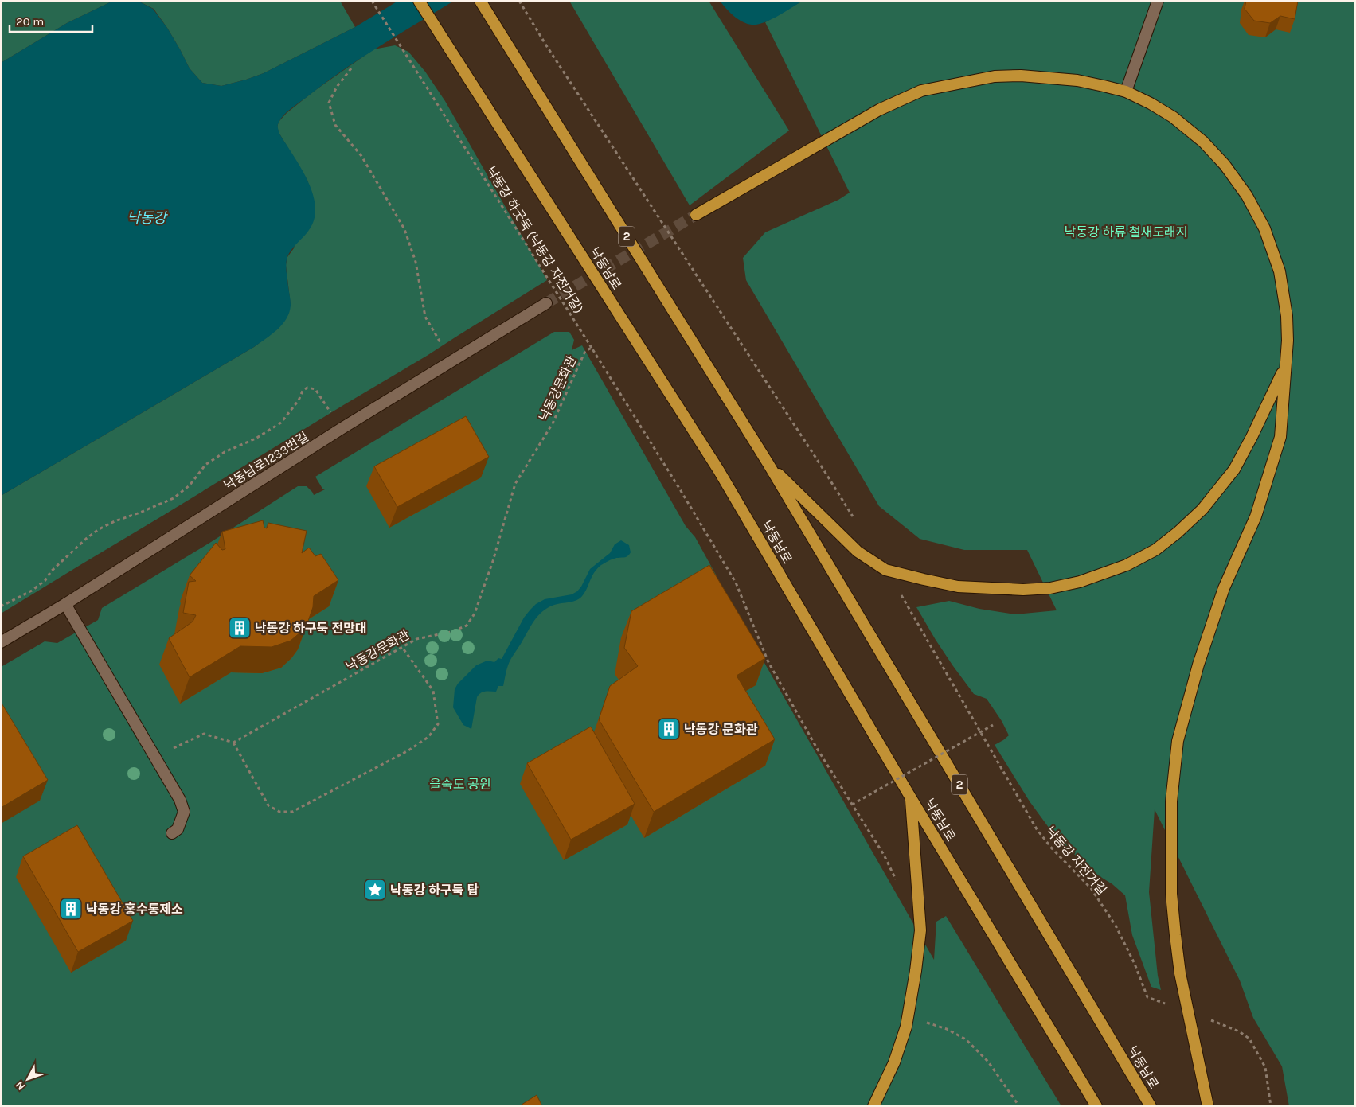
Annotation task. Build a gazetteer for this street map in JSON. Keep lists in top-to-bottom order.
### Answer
{
  "streets": {
    "main road": ["2", "낙동남로"],
    "street": ["낙동남로1233번길"],
    "path": ["낙동강 하굿둑 (낙동강 자전거길)", "낙동강문화관", "낙동강 자전거길"]
  },
  "crossings": [
    ["낙동강 하굿둑 (낙동강 자전거길)", "낙동강문화관"]
  ],
  "water": ["낙동강"],
  "parks": ["낙동강 하류 철새도래지", "을숙도 공원"],
  "places": {
    "building": ["낙동강 하구둑 전망대", "낙동강 문화관", "낙동강 홍수통제소"],
    "place": ["낙동강 하구둑 탑"]
  },
  "scale_bar": "20 m",
  "north": "bottom left"
}
